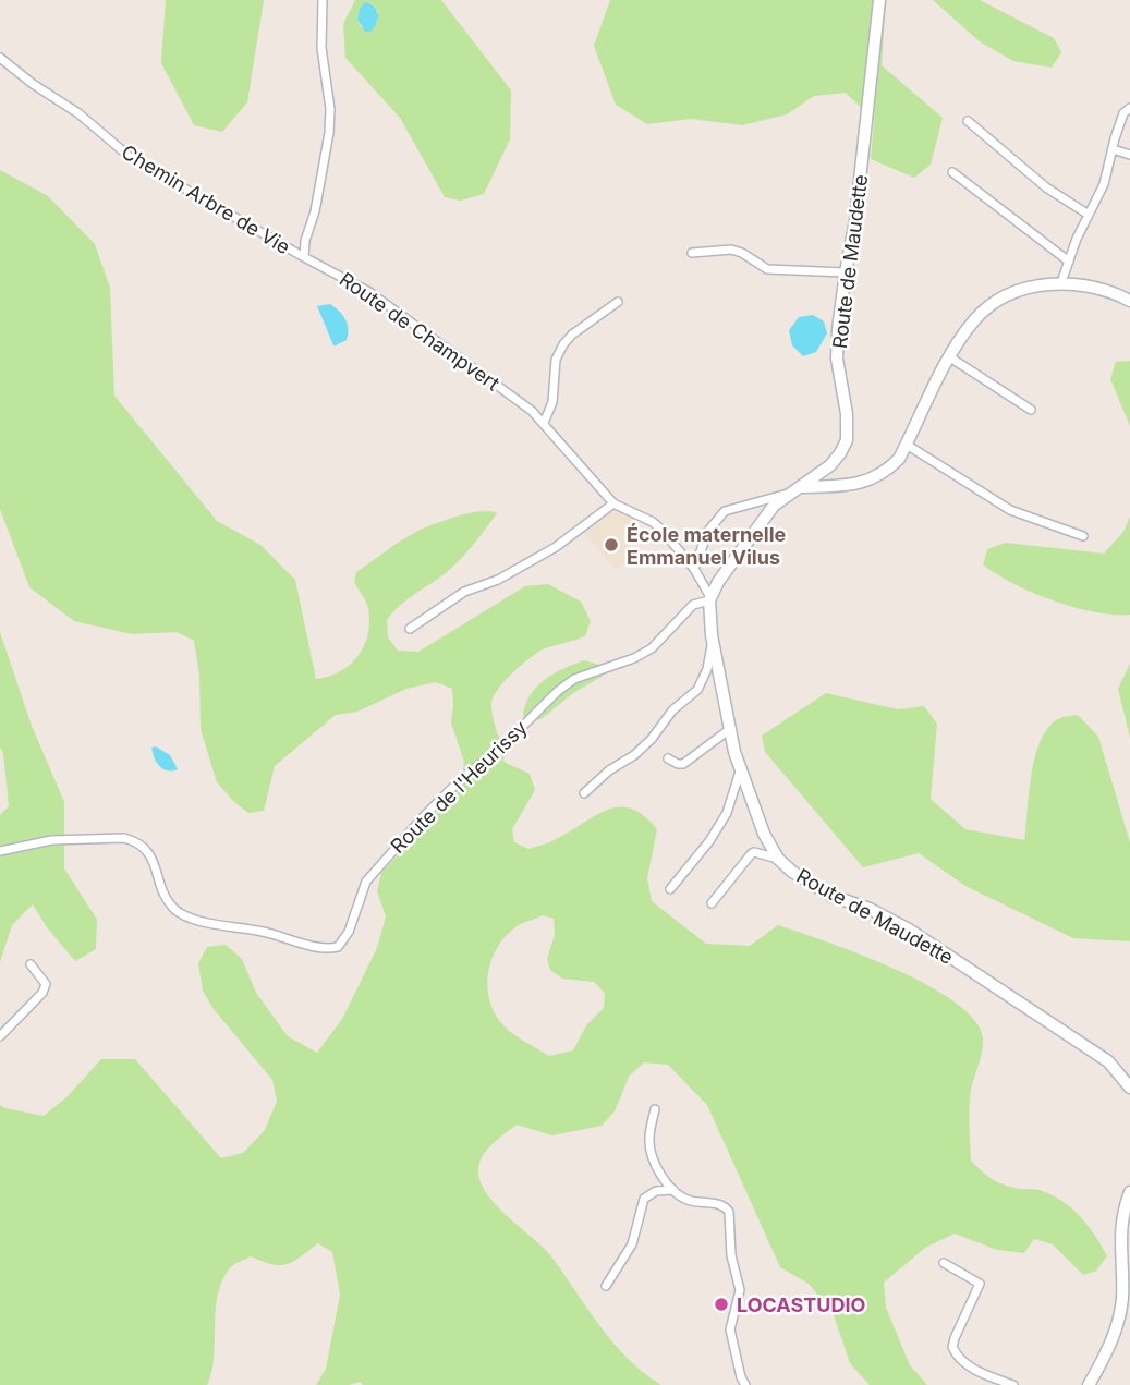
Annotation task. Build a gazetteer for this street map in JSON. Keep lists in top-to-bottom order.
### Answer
{
  "streets": {
    "street": [
      "Chemin Arbre de Vie",
      "Route de Maudette",
      "Route de Champvert",
      "Route de l'Heurissy"
    ]
  },
  "crossings": [
    ["Chemin Arbre de Vie", "Route de Champvert"],
    ["Route de Maudette", "Route de Champvert"],
    ["Route de Maudette", "Route de l'Heurissy"],
    ["Route de Champvert", "Route de l'Heurissy"]
  ],
  "places": ["École maternelle Emmanuel Vilus", "LOCASTUDIO"]
}
